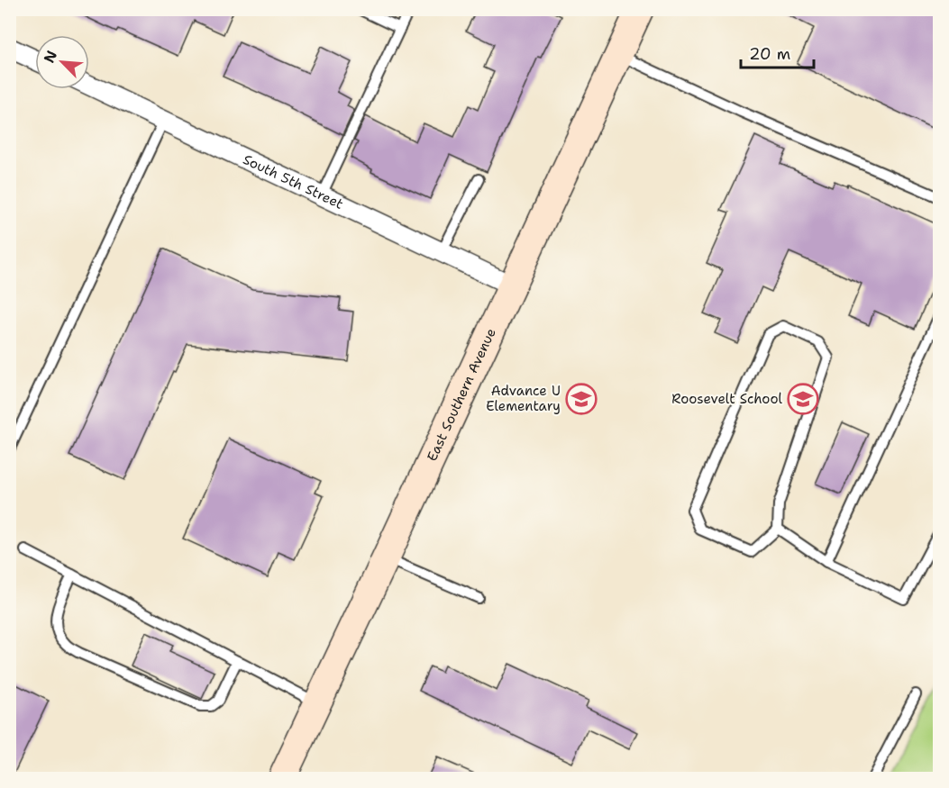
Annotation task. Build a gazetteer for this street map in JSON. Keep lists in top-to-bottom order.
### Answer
{
  "streets": {
    "main road": ["East Southern Avenue"],
    "street": ["South 5th Street"]
  },
  "crossings": [
    ["South 5th Street", "East Southern Avenue"]
  ],
  "places": {
    "school or university": ["Advance U Elementary", "Roosevelt School"]
  },
  "scale_bar": "20 m",
  "north": "top left"
}
